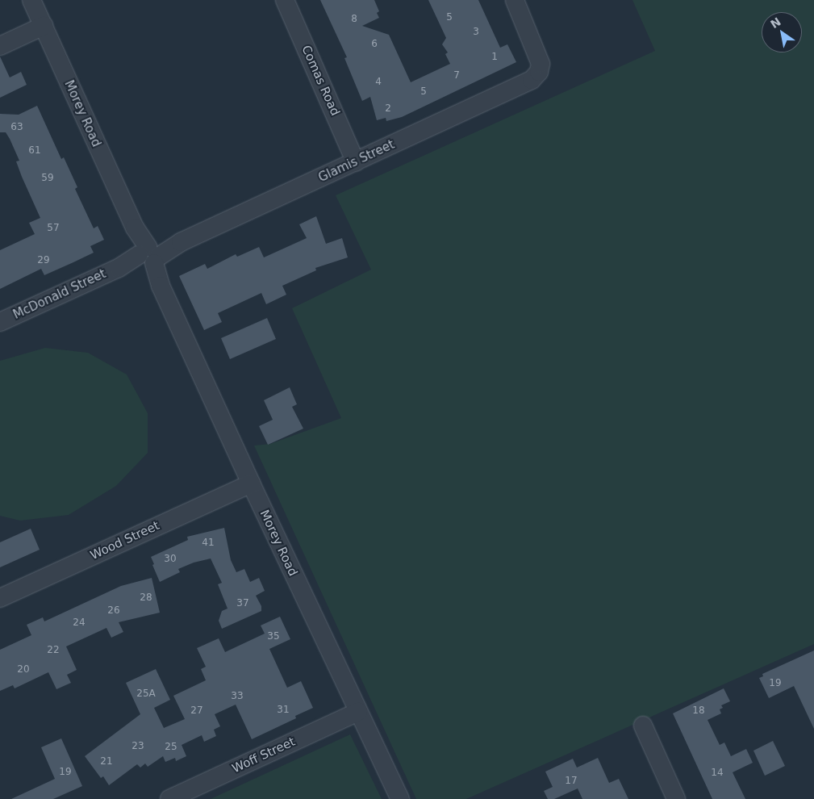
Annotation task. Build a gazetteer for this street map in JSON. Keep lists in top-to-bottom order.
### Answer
{
  "streets": {
    "street": [
      "Comas Road",
      "Morey Road",
      "Glamis Street",
      "McDonald Street",
      "Wood Street",
      "Woff Street"
    ]
  },
  "crossings": [
    ["Comas Road", "Glamis Street"],
    ["Morey Road", "Glamis Street"],
    ["Morey Road", "McDonald Street"],
    ["Morey Road", "Wood Street"],
    ["Morey Road", "Woff Street"],
    ["Glamis Street", "McDonald Street"]
  ],
  "house_numbers": [
    "5",
    "8",
    "3",
    "6",
    "1",
    "7",
    "4",
    "5",
    "2",
    "63",
    "61",
    "59",
    "57",
    "29",
    "41",
    "30",
    "28",
    "37",
    "26",
    "24",
    "35",
    "22",
    "20",
    "19",
    "25A",
    "33",
    "31",
    "27",
    "18",
    "23",
    "25",
    "21",
    "19",
    "14",
    "17"
  ],
  "north": "top left"
}
